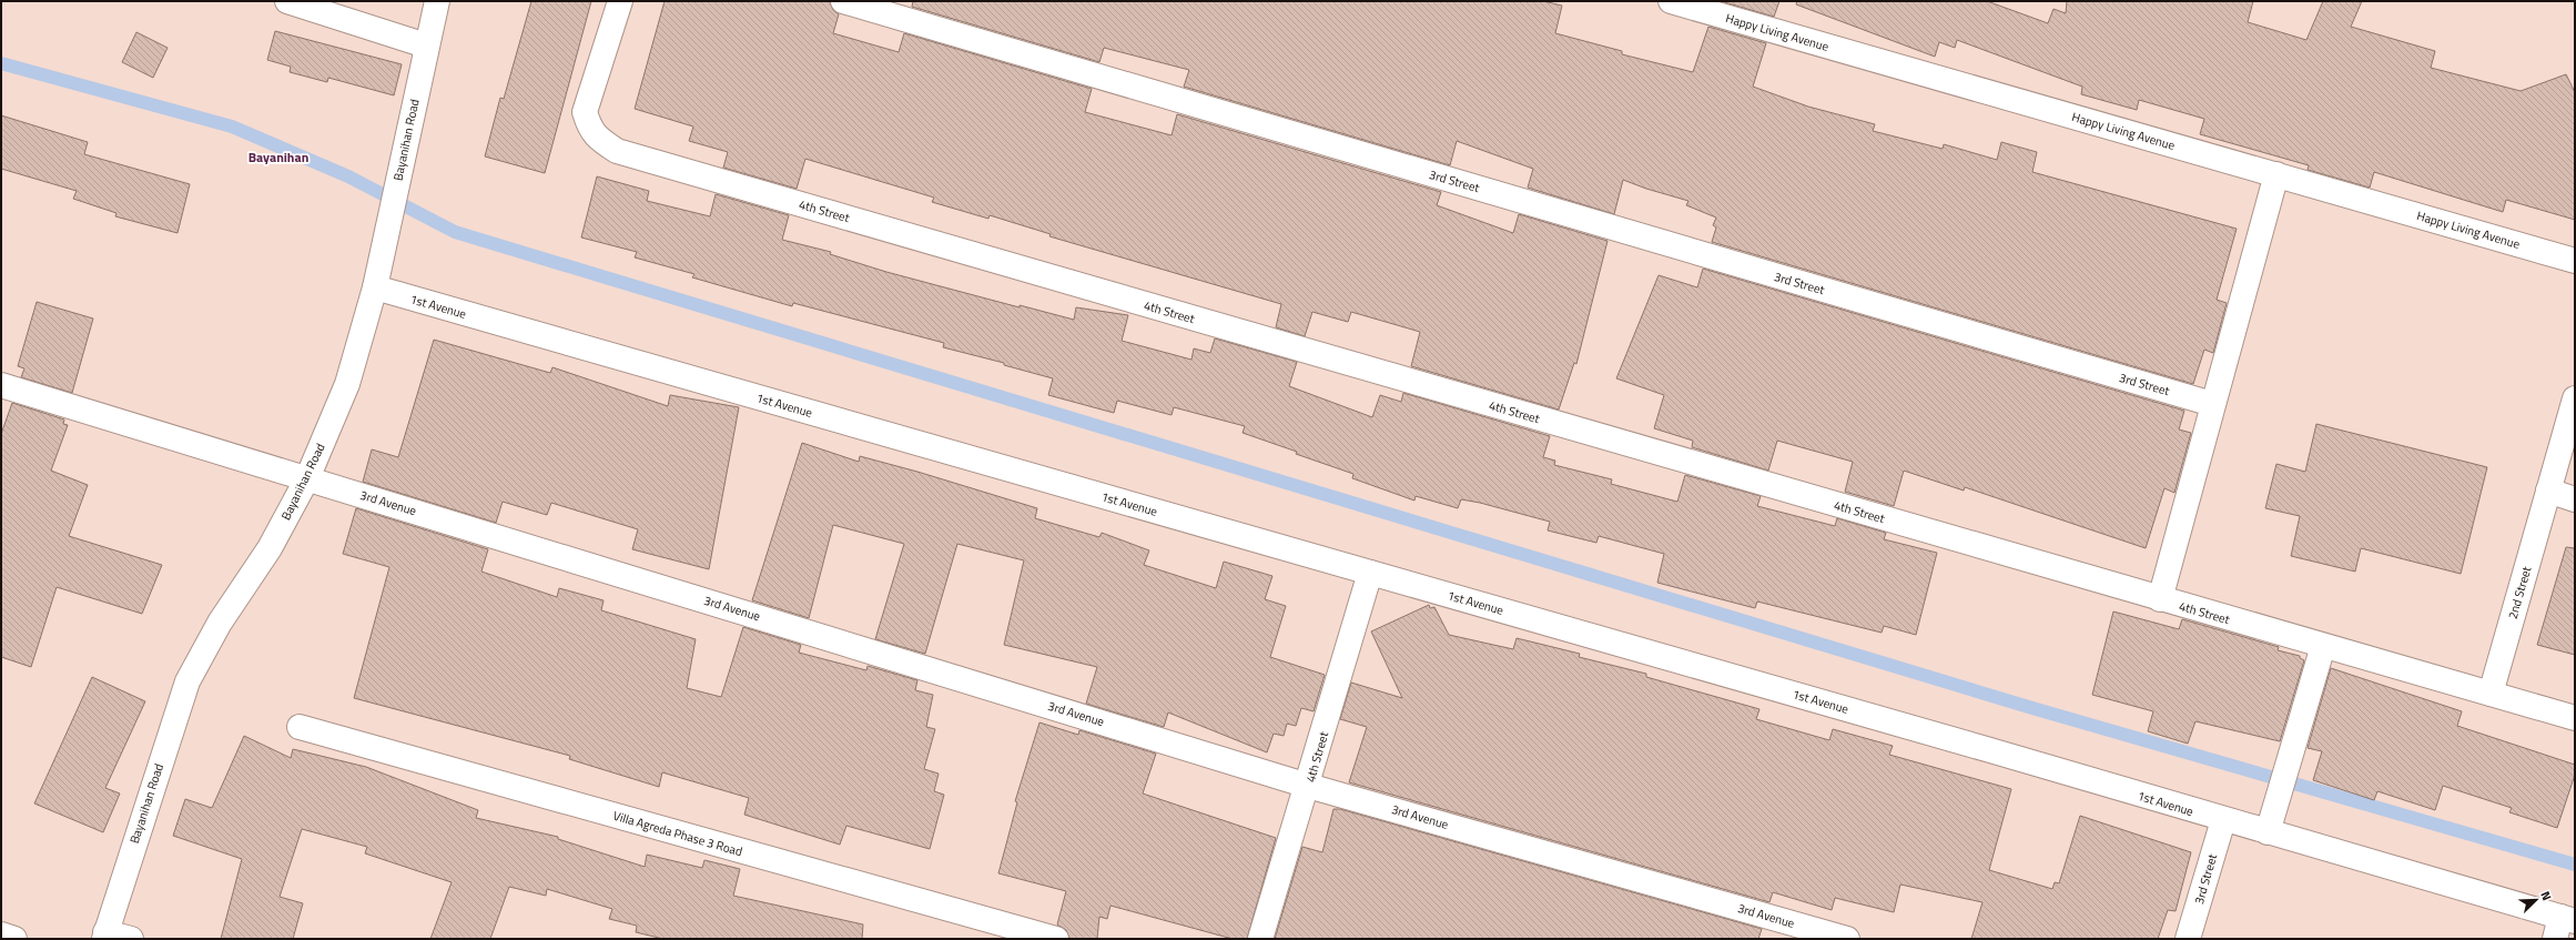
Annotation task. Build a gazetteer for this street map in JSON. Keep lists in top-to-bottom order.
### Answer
{
  "streets": {
    "street": [
      "Happy Living Avenue",
      "Bayanihan Road",
      "3rd Street",
      "4th Street",
      "1st Avenue",
      "3rd Avenue",
      "2nd Street",
      "Villa Agreda Phase 3 Road"
    ]
  },
  "crossings": [
    ["Bayanihan Road", "1st Avenue"],
    ["Bayanihan Road", "3rd Avenue"],
    ["3rd Street", "1st Avenue"],
    ["4th Street", "1st Avenue"],
    ["4th Street", "3rd Avenue"],
    ["4th Street", "2nd Street"]
  ],
  "districts": ["Bayanihan"],
  "north": "top right"
}
